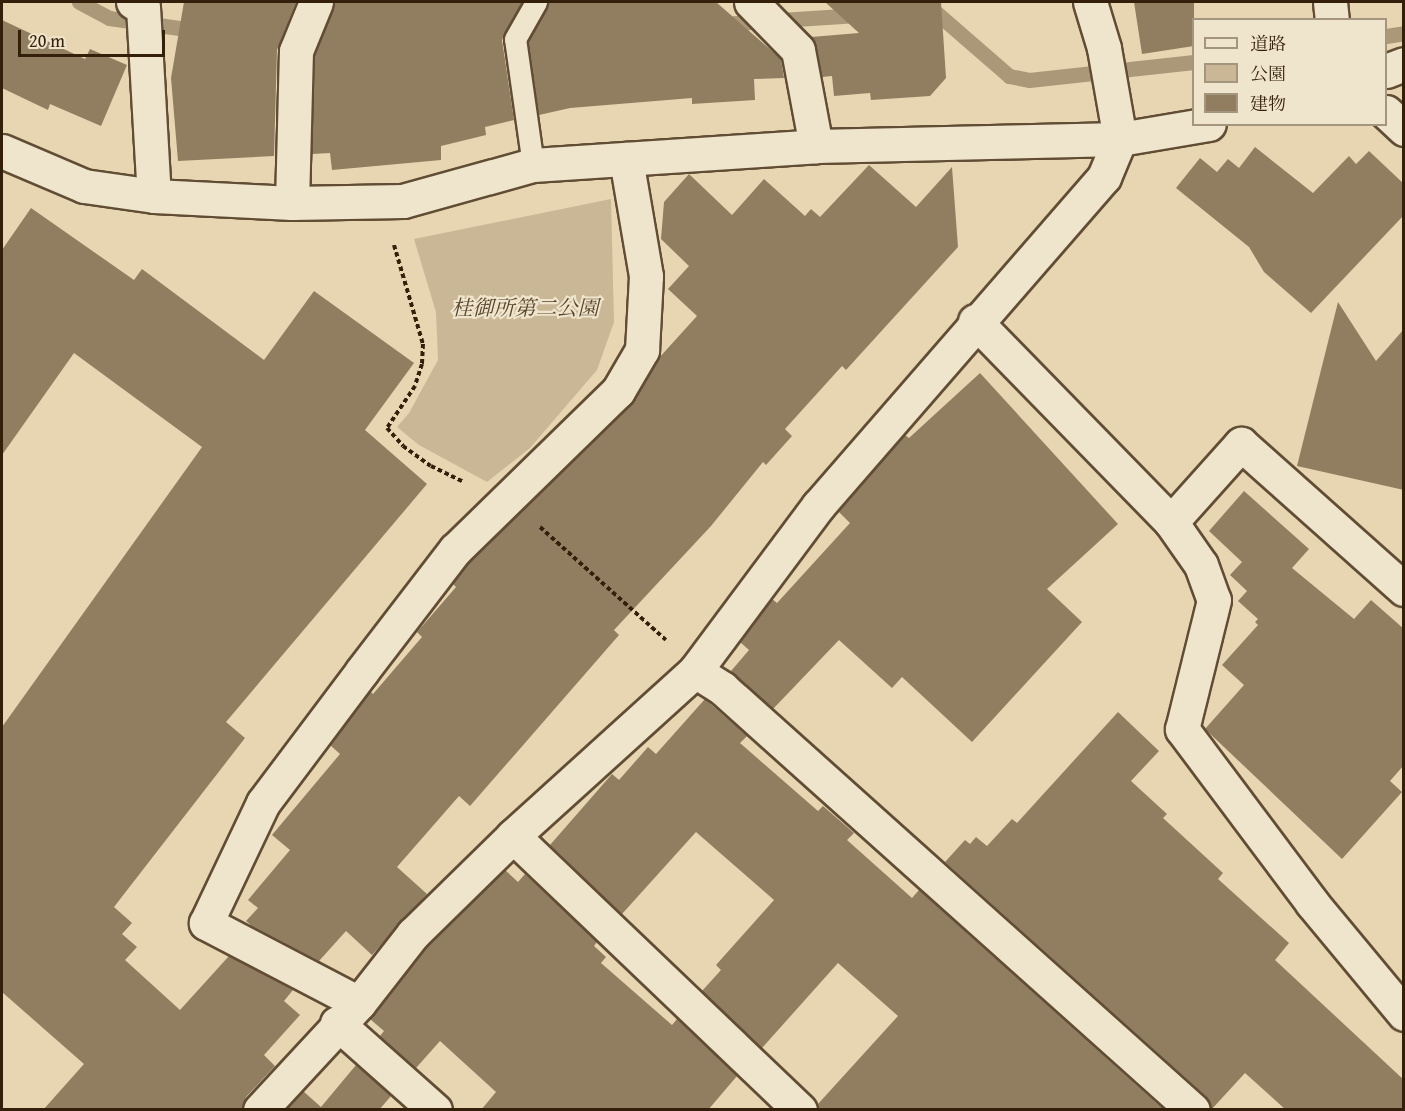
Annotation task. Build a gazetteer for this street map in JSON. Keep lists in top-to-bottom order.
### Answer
{
  "parks": ["桂御所第二公園"],
  "legend": ["道路", "公園", "建物"],
  "scale_bar": "20 m"
}
